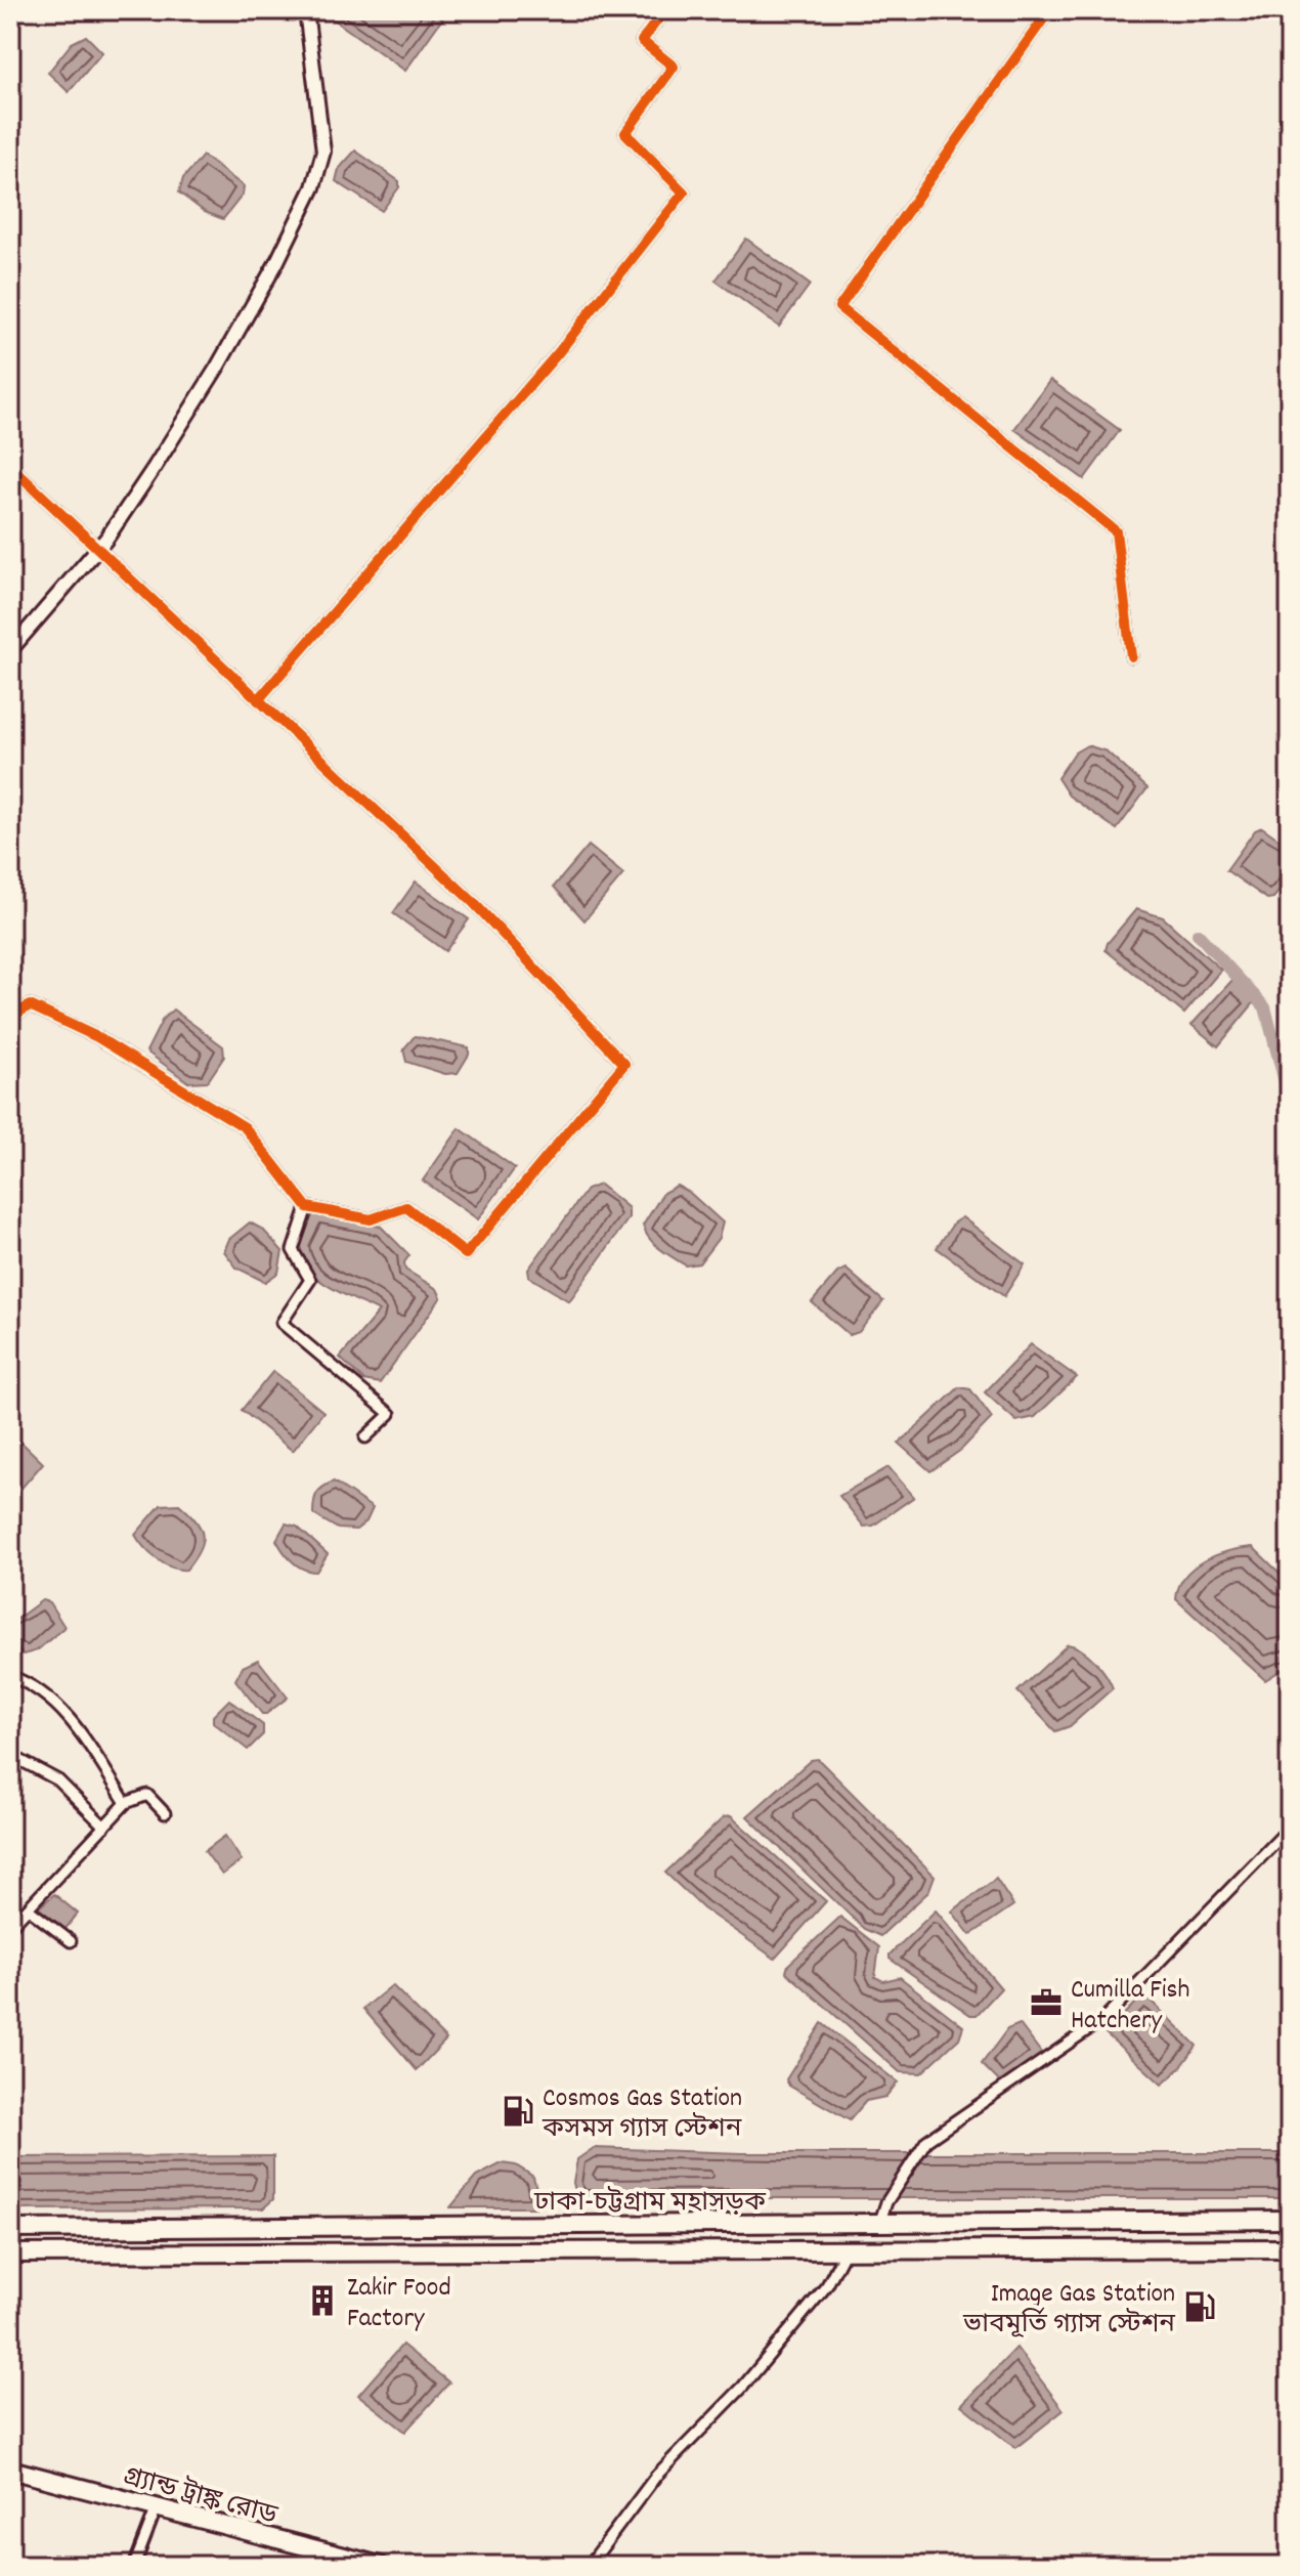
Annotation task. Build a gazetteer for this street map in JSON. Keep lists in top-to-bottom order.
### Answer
{
  "streets": {
    "highway": ["ঢাকা-চট্টগ্রাম মহাসড়ক", "গ্র্যান্ড ট্রাঙ্ক রোড"]
  },
  "places": {
    "office": ["Cumilla Fish Hatchery"],
    "fuel station": ["Cosmos Gas Station কসমস গ্যাস স্টেশন", "Image Gas Station ভাবমূর্তি গ্যাস স্টেশন"],
    "building": ["Zakir Food Factory"]
  }
}
